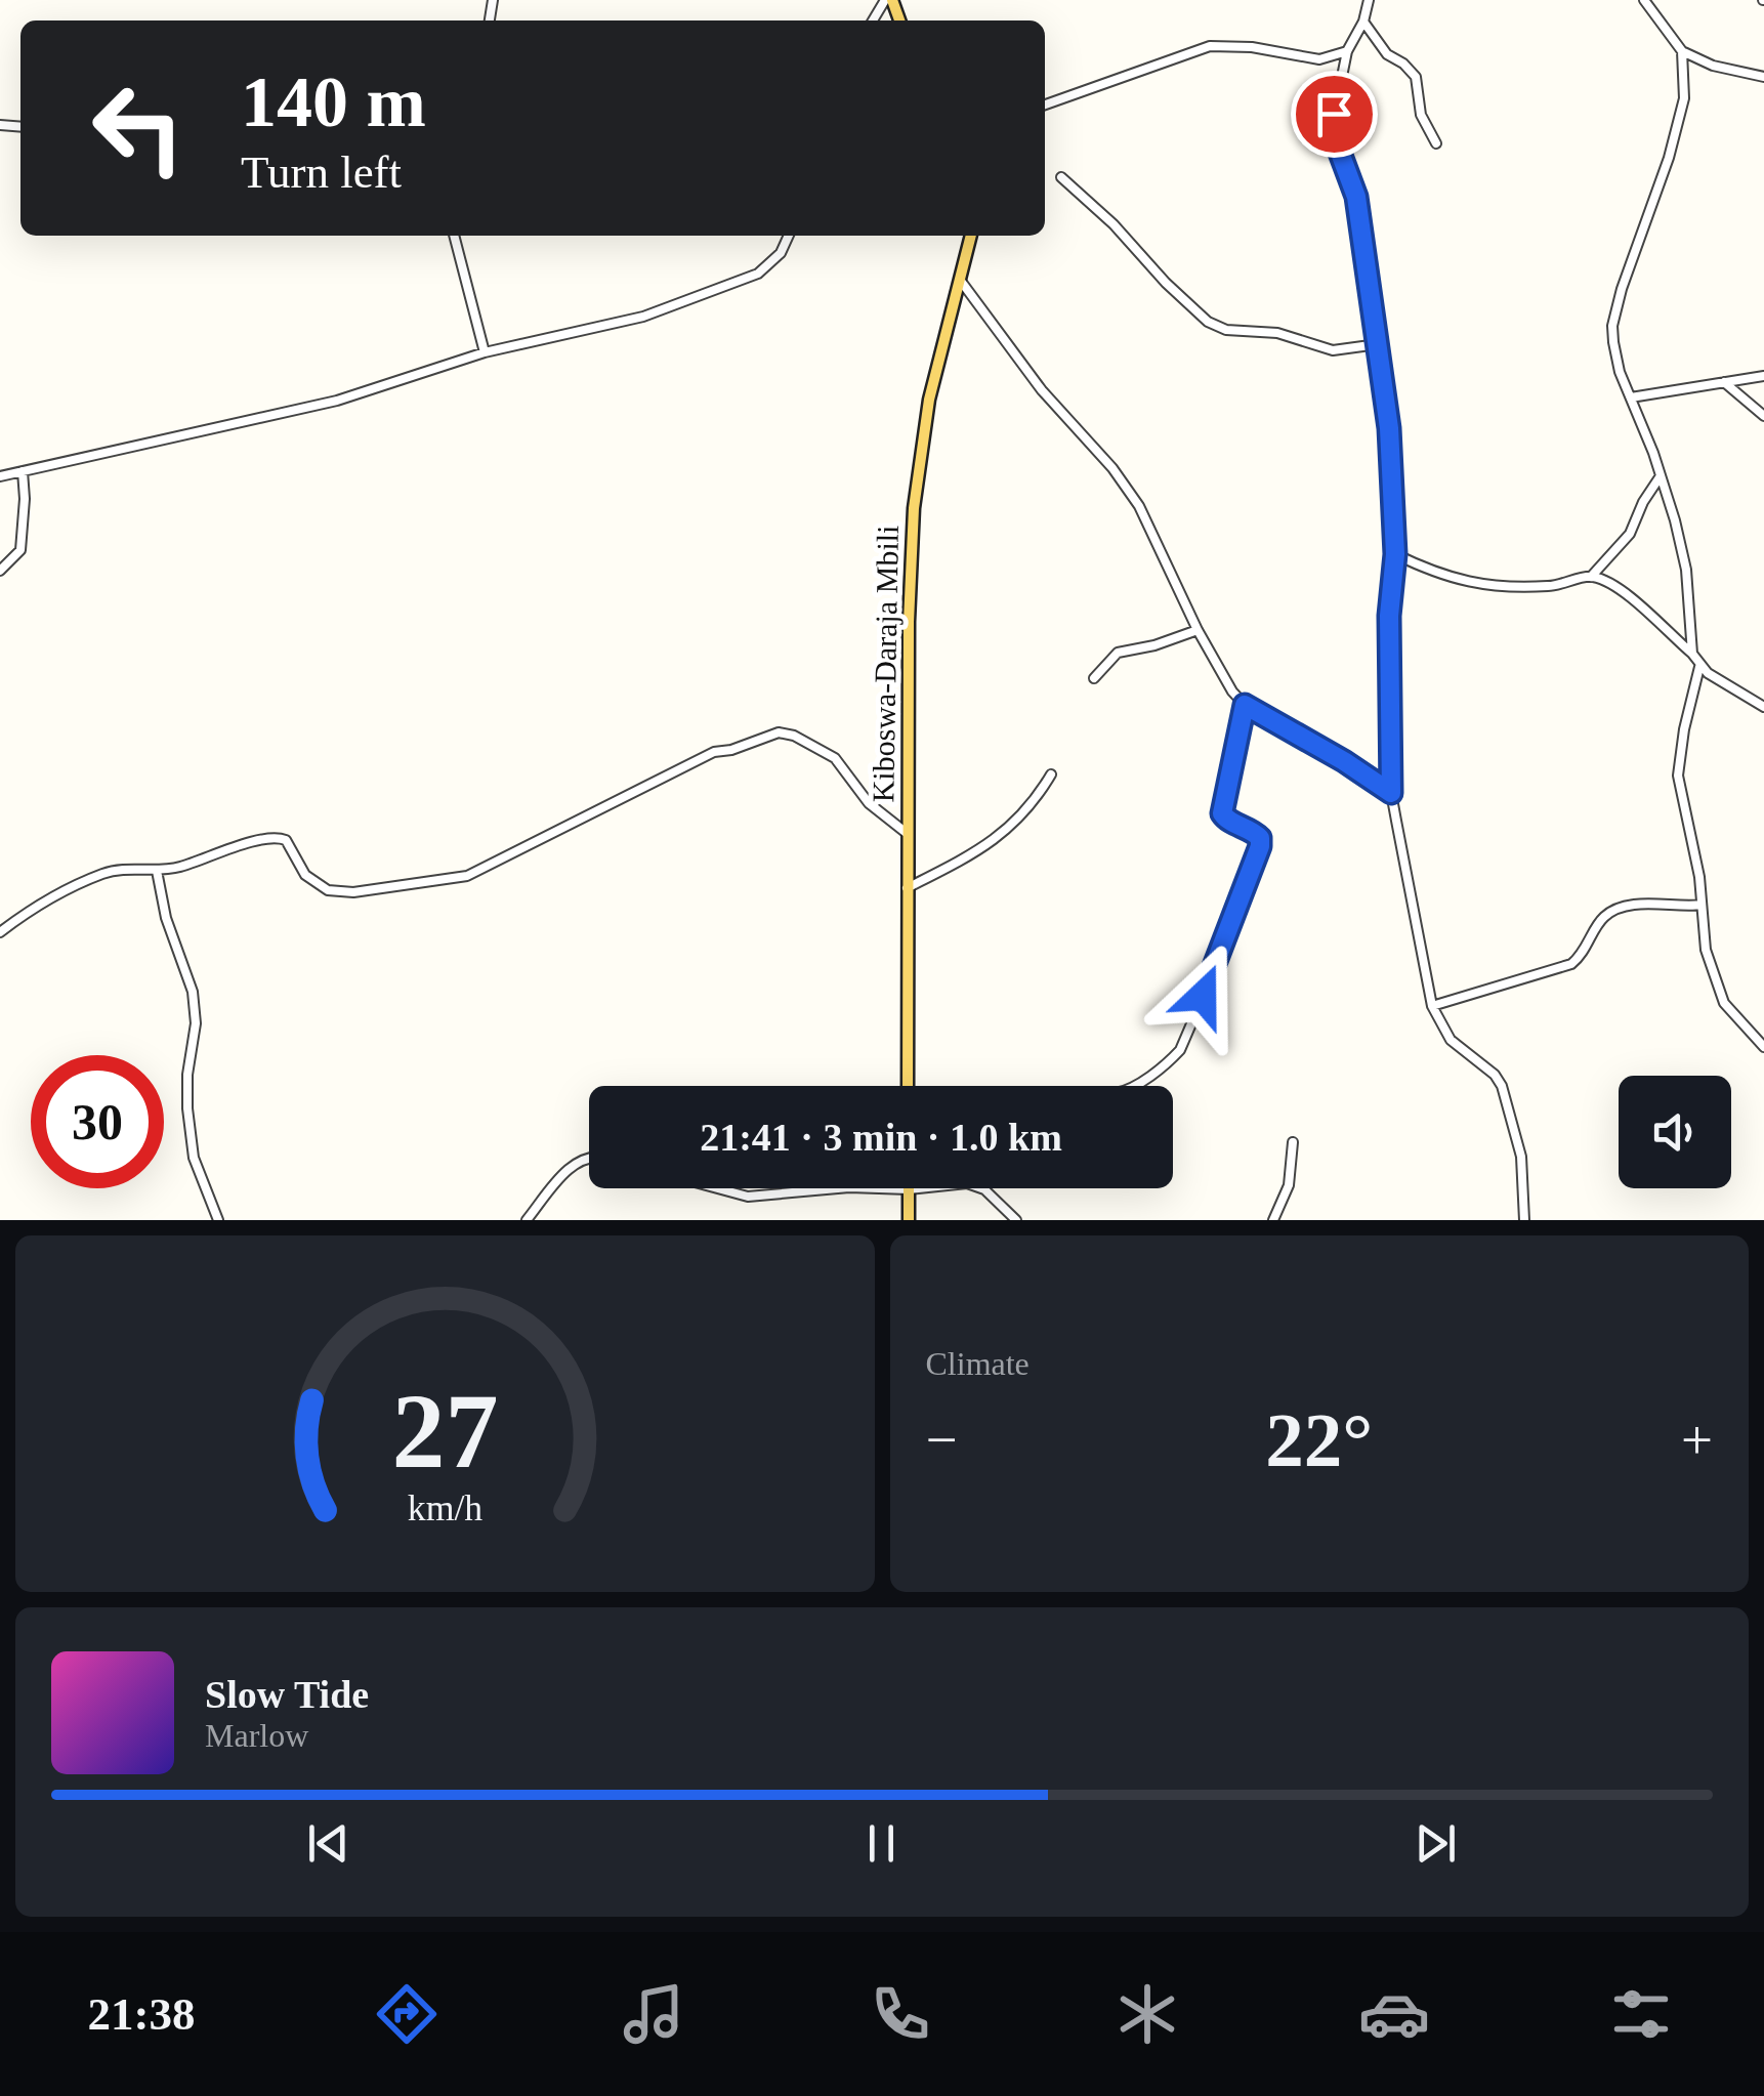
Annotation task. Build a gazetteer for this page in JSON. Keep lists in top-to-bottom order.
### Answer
{
  "streets": {
    "main road": ["Kiboswa-Daraja Mbili"]
  },
  "page": {
    "turn": ["140 m", "Turn left"],
    "limit": "30",
    "trip": "21:41 · 3 min · 1.0 km",
    "tile": "Climate",
    "heat": ["−", "22°", "+"],
    "song": ["Slow Tide", "Marlow"],
    "tabs": "21:38",
    "gauge": ["27", "km/h"]
  }
}
